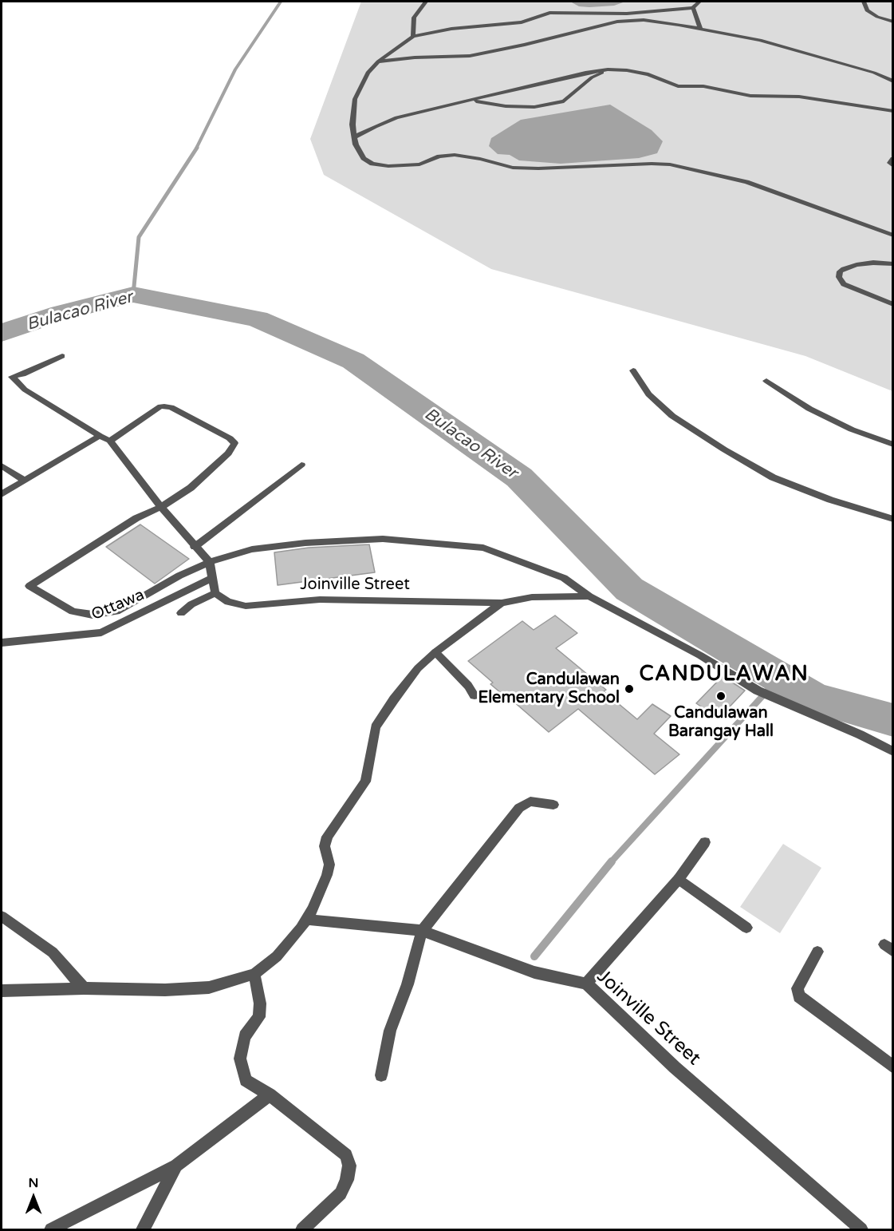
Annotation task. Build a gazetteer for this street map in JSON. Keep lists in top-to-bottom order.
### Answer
{
  "streets": {
    "street": ["Joinville Street", "Ottawa"]
  },
  "districts": ["CANDULAWAN"],
  "water": ["Bulacao River"],
  "places": ["Candulawan Elementary School", "Candulawan Barangay Hall"],
  "north": "top"
}
